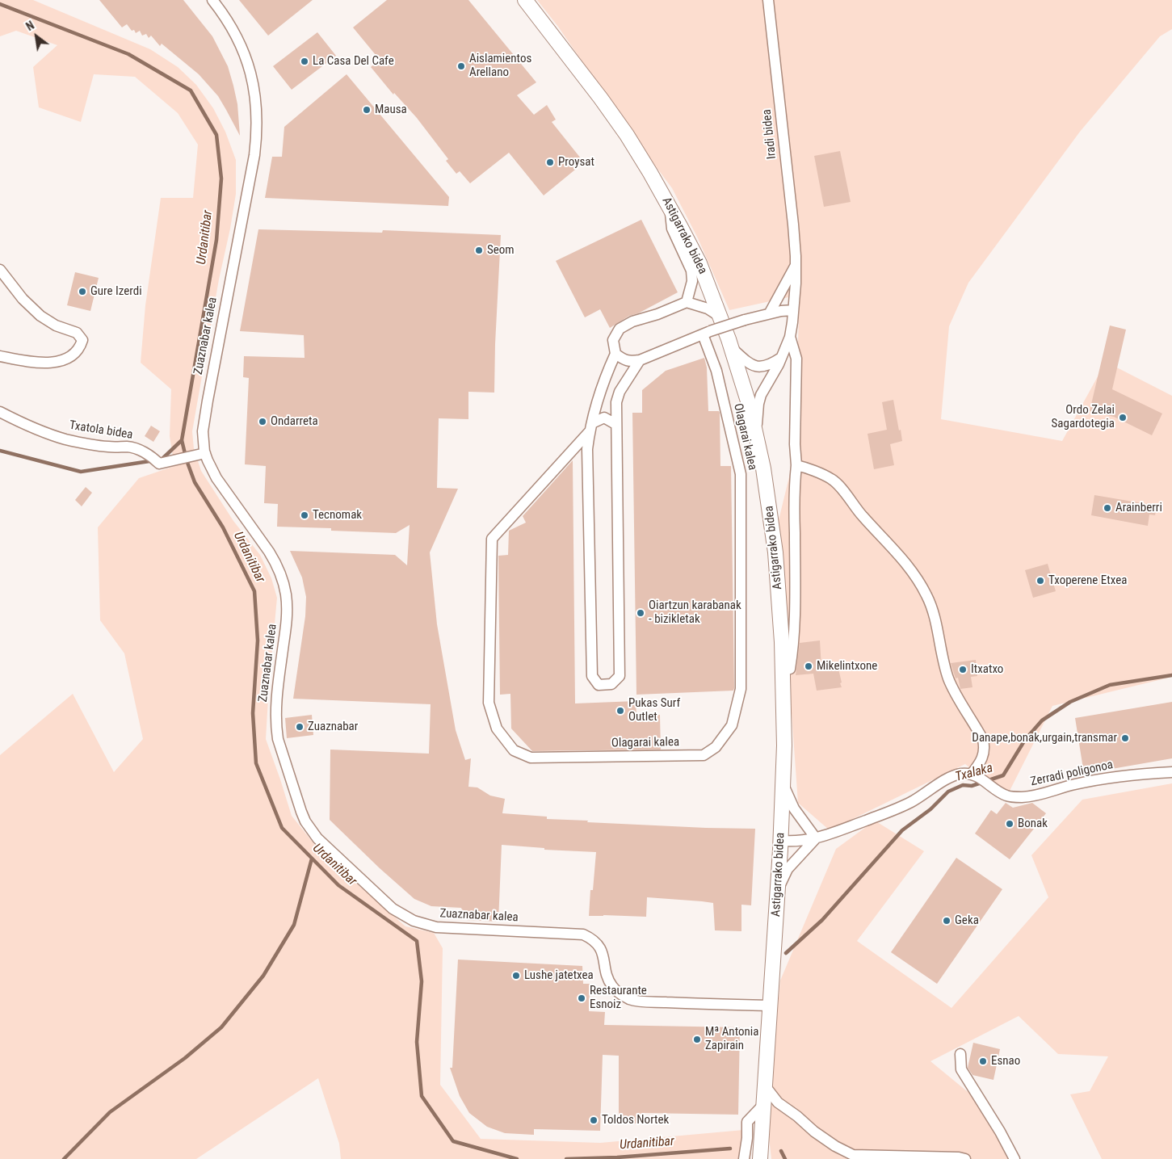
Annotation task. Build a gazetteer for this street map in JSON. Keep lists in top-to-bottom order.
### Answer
{
  "streets": {
    "main road": ["Astigarrako bidea"],
    "street": [
      "Iradi bidea",
      "Zuaznabar kalea",
      "Txatola bidea",
      "Olagarai kalea",
      "Zerradi poligonoa"
    ]
  },
  "crossings": [
    ["Astigarrako bidea", "Zuaznabar kalea"],
    ["Zuaznabar kalea", "Txatola bidea"]
  ],
  "water": ["Urdanitibar", "Txalaka"],
  "places": [
    "La Casa Del Cafe",
    "Aislamientos Arellano",
    "Mausa",
    "Proysat",
    "Seom",
    "Gure Izerdi",
    "Ordo Zelai Sagardotegia",
    "Ondarreta",
    "Arainberri",
    "Tecnomak",
    "Txoperene Etxea",
    "Oiartzun karabanak - bizikletak",
    "Mikelintxone",
    "Itxatxo",
    "Pukas Surf Outlet",
    "Zuaznabar",
    "Danape,bonak,urgain,transmar",
    "Bonak",
    "Geka",
    "Lushe jatetxea",
    "Restaurante Esnoiz",
    "Mª Antonia Zapirain",
    "Esnao",
    "Toldos Nortek"
  ],
  "north": "top left"
}
